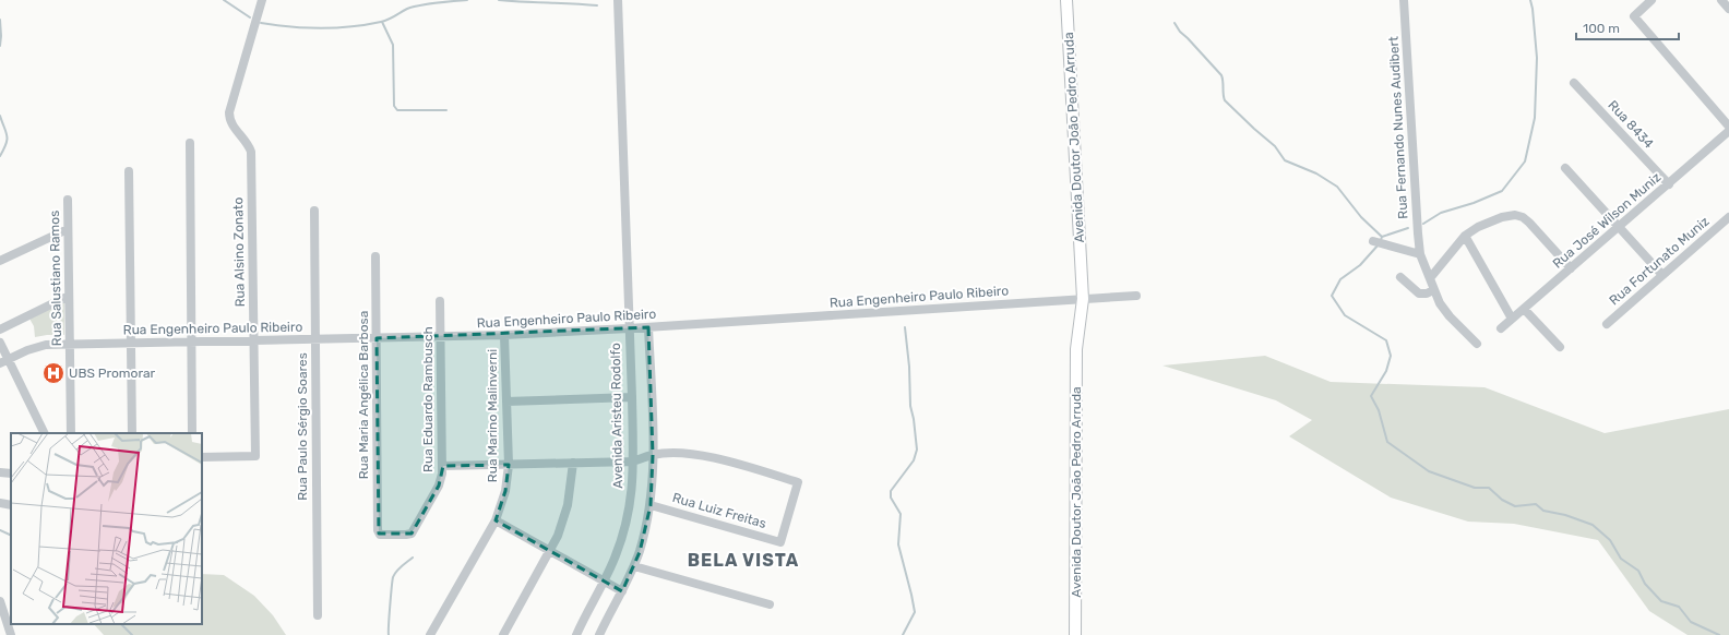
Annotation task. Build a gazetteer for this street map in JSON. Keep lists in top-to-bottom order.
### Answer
{
  "streets": {
    "main road": ["Avenida Doutor João Pedro Arruda"],
    "street": [
      "Rua 8434",
      "Rua Fernando Nunes Audibert",
      "Rua José Wilson Muniz",
      "Rua Alsino Zonato",
      "Rua Fortunato Muniz",
      "Rua Salustiano Ramos",
      "Rua Engenheiro Paulo Ribeiro",
      "Rua Maria Angélica Barbosa",
      "Rua Eduardo Rambusch",
      "Rua Marino Malinverni",
      "Avenida Aristeu Rodolfo",
      "Rua Paulo Sérgio Soares",
      "Rua Luiz Freitas"
    ]
  },
  "crossings": [
    ["Rua 8434", "Rua José Wilson Muniz"],
    ["Avenida Doutor João Pedro Arruda", "Rua Engenheiro Paulo Ribeiro"],
    ["Rua Alsino Zonato", "Rua Engenheiro Paulo Ribeiro"],
    ["Rua Salustiano Ramos", "Rua Engenheiro Paulo Ribeiro"],
    ["Rua Engenheiro Paulo Ribeiro", "Rua Maria Angélica Barbosa"],
    ["Rua Engenheiro Paulo Ribeiro", "Rua Eduardo Rambusch"],
    ["Rua Engenheiro Paulo Ribeiro", "Rua Marino Malinverni"],
    ["Rua Engenheiro Paulo Ribeiro", "Avenida Aristeu Rodolfo"],
    ["Rua Engenheiro Paulo Ribeiro", "Rua Paulo Sérgio Soares"],
    ["Rua Maria Angélica Barbosa", "Rua Eduardo Rambusch"]
  ],
  "districts": ["BELA VISTA"],
  "places": {
    "hospital": ["UBS Promorar"]
  },
  "scale_bar": "100 m"
}
